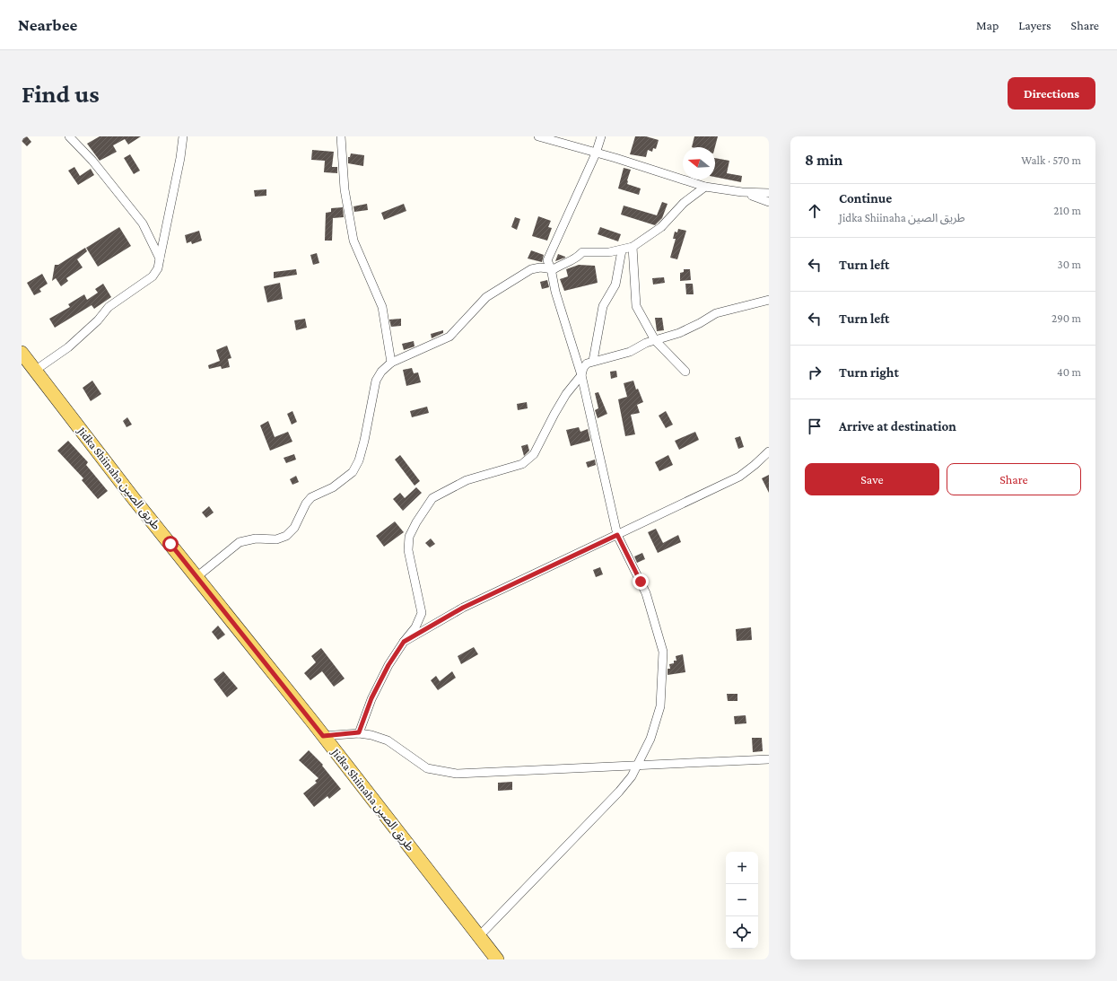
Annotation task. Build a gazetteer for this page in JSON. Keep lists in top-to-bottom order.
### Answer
{
  "streets": {
    "main road": ["Jidka Shiinaha طريق الصين"]
  },
  "north": "left",
  "page": {
    "header": "Nearbee",
    "nav": ["Map", "Layers", "Share"],
    "buttons": [
      "Directions",
      ["Save", "Share"]
    ],
    "title": "Find us",
    "heading": ["8 min", "Walk · 570 m"],
    "list": [
      ["Continue", "Jidka Shiinaha طريق الصين", "210 m"],
      ["Turn left", "30 m"],
      ["Turn left", "290 m"],
      ["Turn right", "40 m"],
      "Arrive at destination"
    ],
    "map_buttons": ["+", "−"]
  }
}
